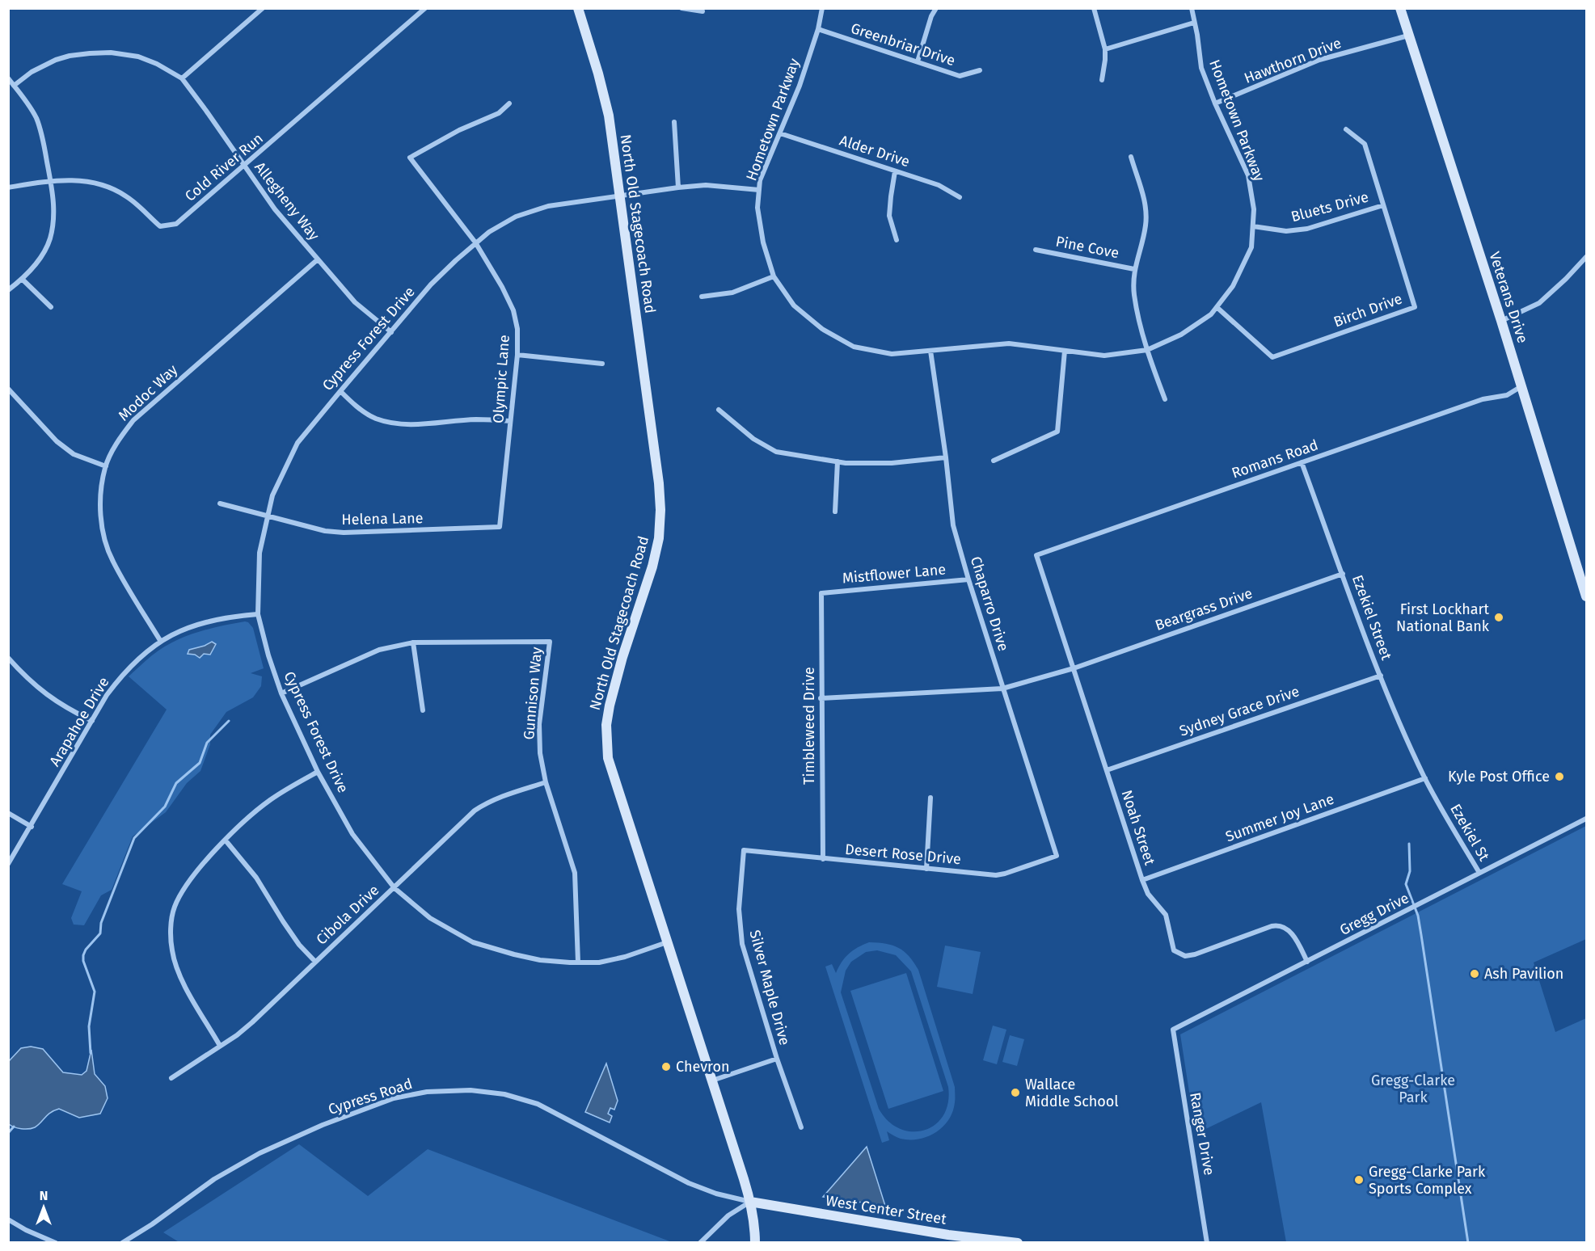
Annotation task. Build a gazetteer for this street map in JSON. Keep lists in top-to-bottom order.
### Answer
{
  "streets": {
    "street": [
      "Greenbriar Drive",
      "Hawthorn Drive",
      "Hometown Parkway",
      "Alder Drive",
      "Cold River Run",
      "Allegheny Way",
      "Bluets Drive",
      "North Old Stagecoach Road",
      "Pine Cove",
      "Veterans Drive",
      "Birch Drive",
      "Cypress Forest Drive",
      "Olympic Lane",
      "Modoc Way",
      "Romans Road",
      "Helena Lane",
      "Mistflower Lane",
      "Chaparro Drive",
      "Beargrass Drive",
      "Ezekiel Street",
      "Gunnison Way",
      "Sydney Grace Drive",
      "Arapahoe Drive",
      "Timbleweed Drive",
      "Summer Joy Lane",
      "Noah Street",
      "Ezekiel St",
      "Desert Rose Drive",
      "Gregg Drive",
      "Cibola Drive",
      "Silver Maple Drive",
      "Cypress Road",
      "Ranger Drive",
      "West Center Street"
    ]
  },
  "crossings": [
    ["Greenbriar Drive", "Hometown Parkway"],
    ["Hawthorn Drive", "Hometown Parkway"],
    ["Hawthorn Drive", "Veterans Drive"],
    ["Hometown Parkway", "Alder Drive"],
    ["Hometown Parkway", "Bluets Drive"],
    ["Hometown Parkway", "Birch Drive"],
    ["Hometown Parkway", "Cypress Forest Drive"],
    ["Hometown Parkway", "Chaparro Drive"],
    ["Cold River Run", "Allegheny Way"],
    ["Allegheny Way", "Cypress Forest Drive"],
    ["Allegheny Way", "Modoc Way"],
    ["Bluets Drive", "Birch Drive"],
    ["North Old Stagecoach Road", "Cypress Forest Drive"],
    ["North Old Stagecoach Road", "Cypress Road"],
    ["North Old Stagecoach Road", "West Center Street"],
    ["Veterans Drive", "Romans Road"],
    ["Cypress Forest Drive", "Olympic Lane"],
    ["Cypress Forest Drive", "Helena Lane"],
    ["Cypress Forest Drive", "Gunnison Way"],
    ["Cypress Forest Drive", "Arapahoe Drive"],
    ["Cypress Forest Drive", "Cibola Drive"],
    ["Olympic Lane", "Helena Lane"],
    ["Modoc Way", "Arapahoe Drive"],
    ["Romans Road", "Ezekiel Street"],
    ["Romans Road", "Noah Street"],
    ["Mistflower Lane", "Chaparro Drive"],
    ["Mistflower Lane", "Timbleweed Drive"],
    ["Chaparro Drive", "Beargrass Drive"],
    ["Chaparro Drive", "Desert Rose Drive"],
    ["Beargrass Drive", "Ezekiel Street"],
    ["Beargrass Drive", "Noah Street"],
    ["Ezekiel Street", "Sydney Grace Drive"],
    ["Ezekiel Street", "Summer Joy Lane"],
    ["Ezekiel Street", "Ezekiel St"],
    ["Gunnison Way", "Cibola Drive"],
    ["Sydney Grace Drive", "Noah Street"],
    ["Timbleweed Drive", "Desert Rose Drive"],
    ["Summer Joy Lane", "Noah Street"],
    ["Summer Joy Lane", "Ezekiel St"],
    ["Noah Street", "Gregg Drive"],
    ["Ezekiel St", "Gregg Drive"],
    ["Desert Rose Drive", "Silver Maple Drive"],
    ["Gregg Drive", "Ranger Drive"],
    ["Cypress Road", "West Center Street"]
  ],
  "parks": ["Gregg-Clarke Park"],
  "places": [
    "First Lockhart National Bank",
    "Kyle Post Office",
    "Ash Pavilion",
    "Chevron",
    "Wallace Middle School",
    "Gregg-Clarke Park Sports Complex"
  ],
  "north": "top"
}
